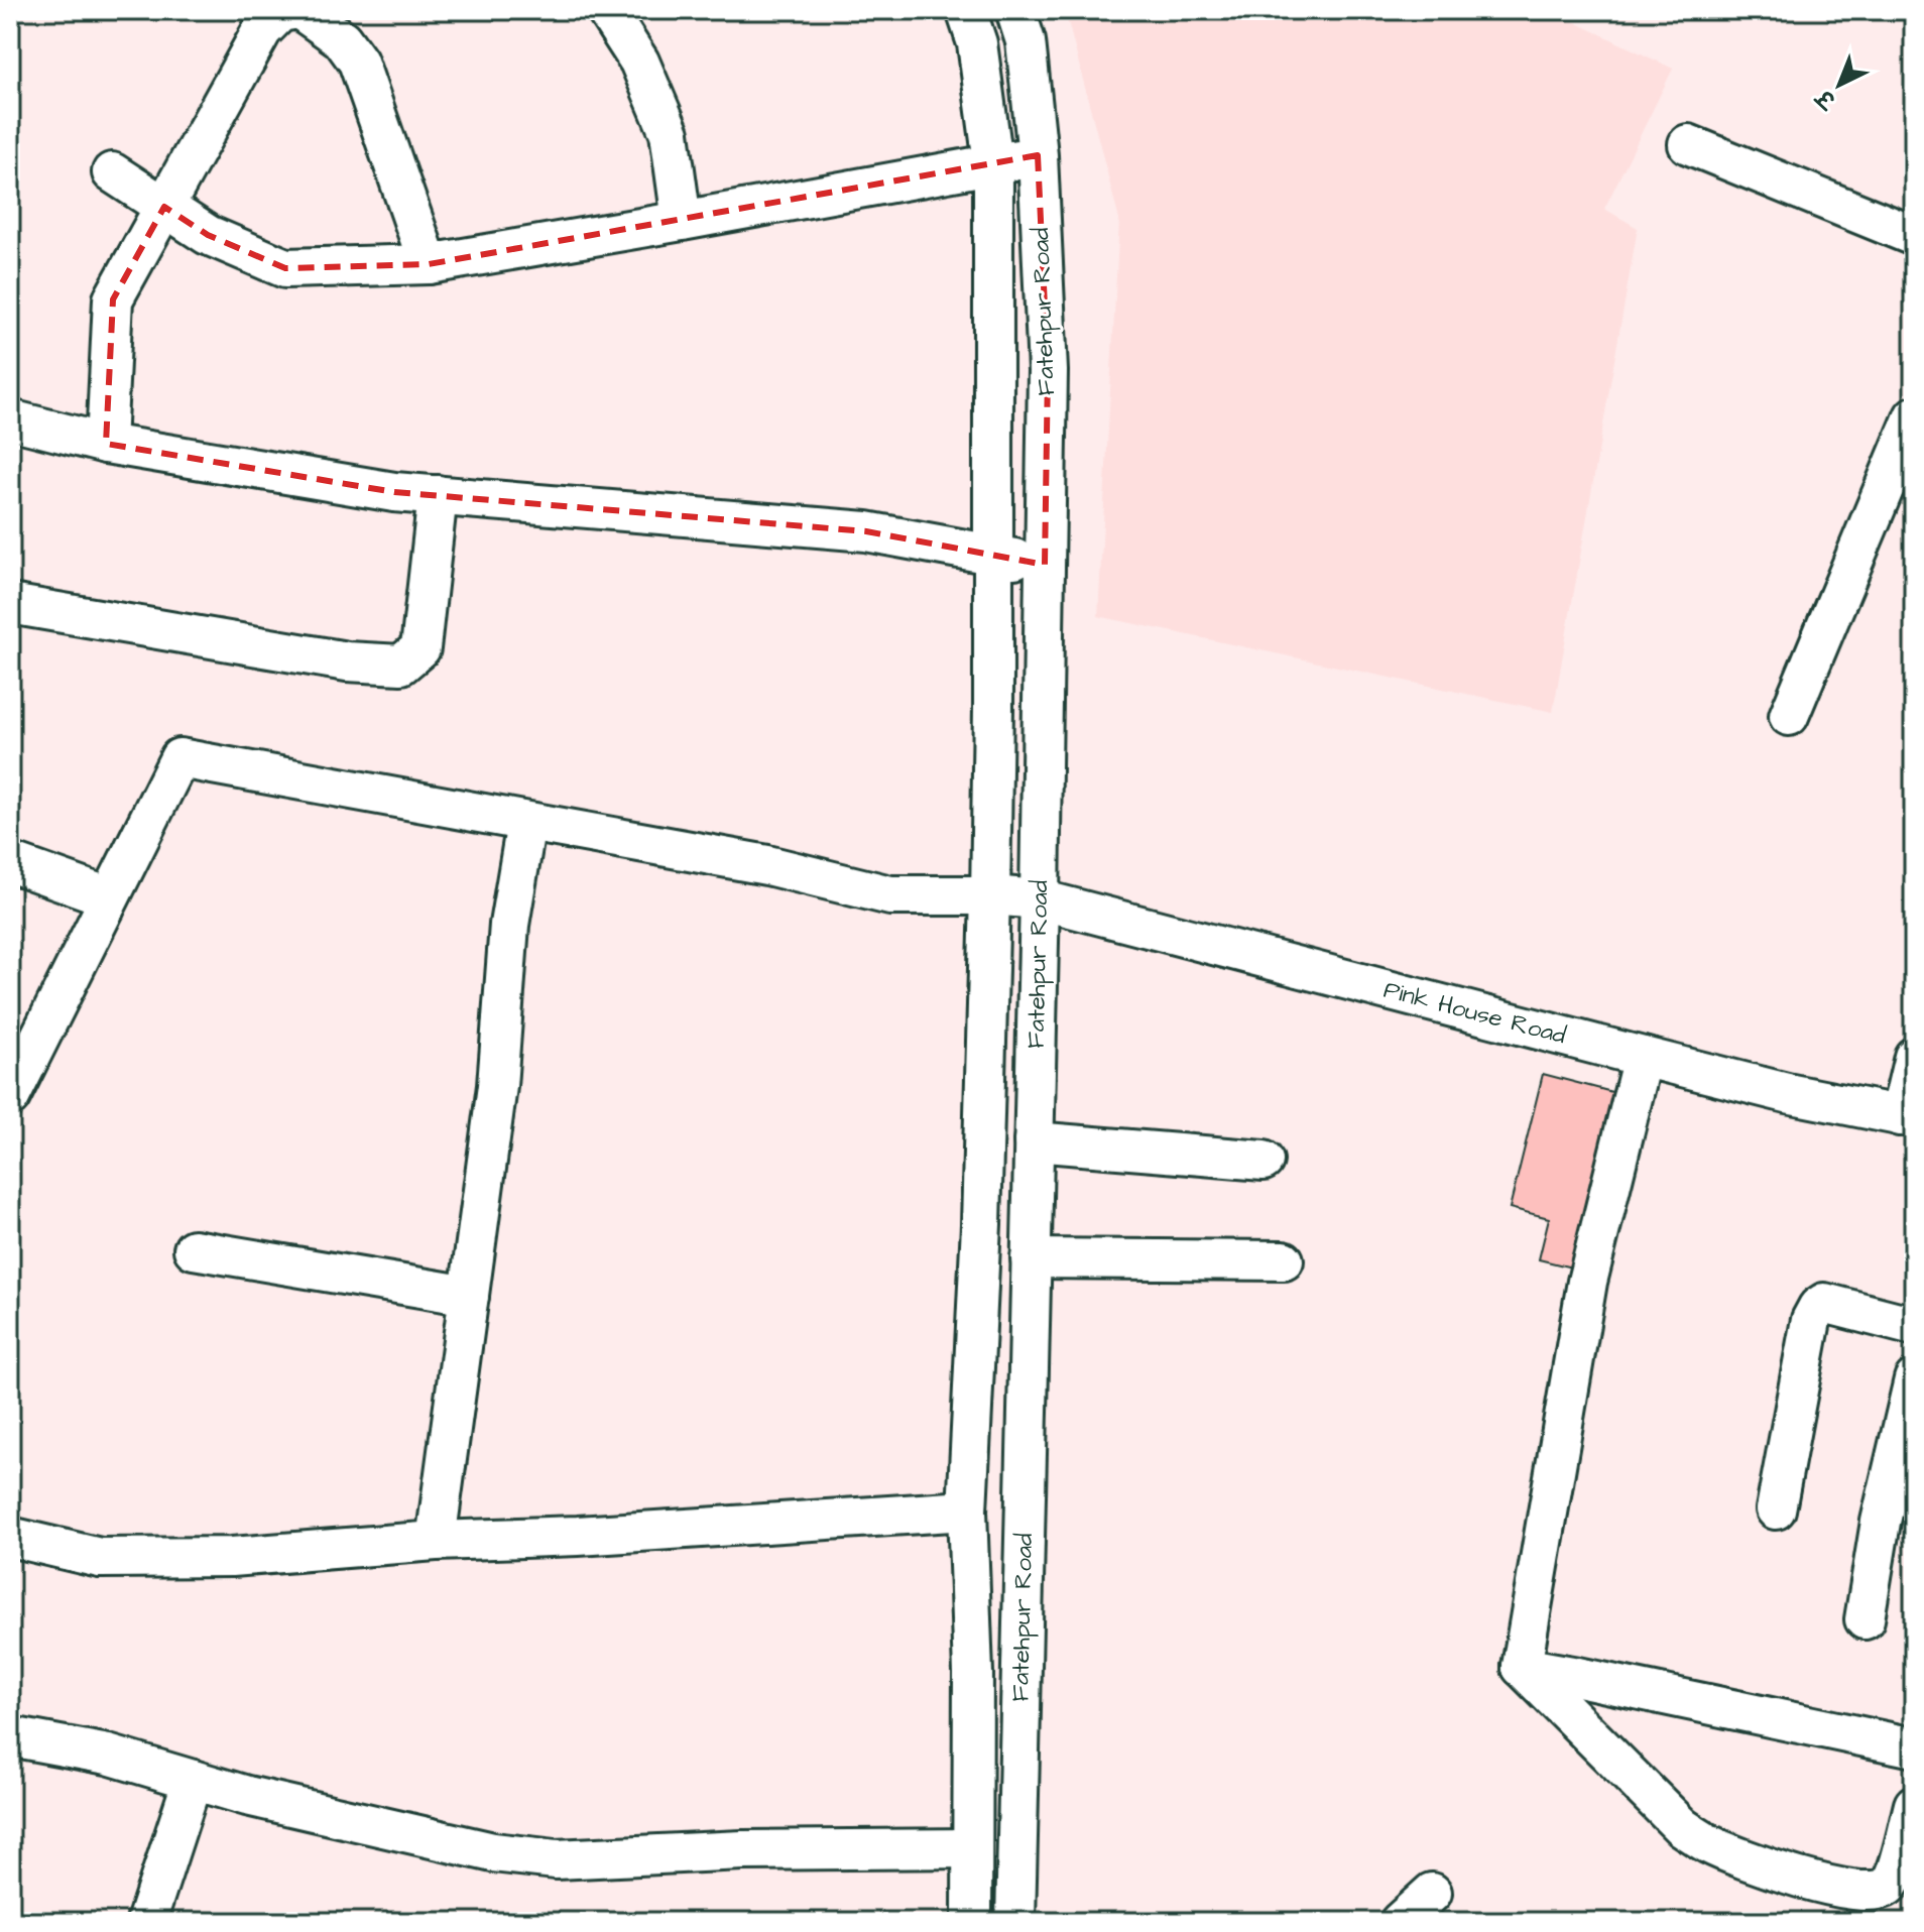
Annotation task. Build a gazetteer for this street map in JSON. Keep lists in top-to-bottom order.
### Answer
{
  "streets": {
    "street": ["Fatehpur Road", "Pink House Road"]
  },
  "crossings": [
    ["Fatehpur Road", "Pink House Road"]
  ],
  "north": "bottom left"
}
